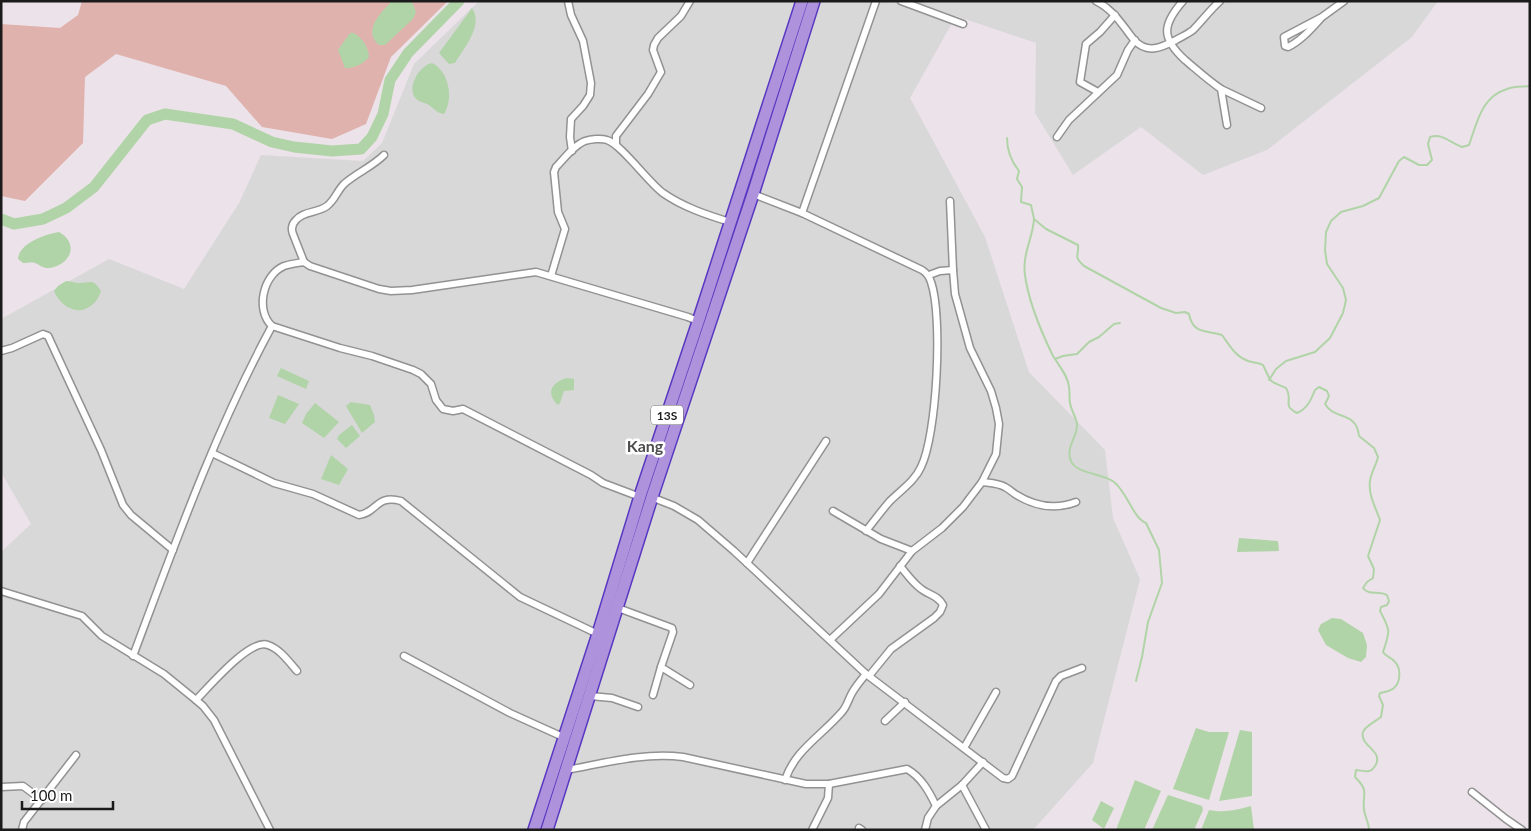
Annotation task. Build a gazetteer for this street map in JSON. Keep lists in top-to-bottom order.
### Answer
{
  "streets": {
    "highway": ["13S"]
  },
  "districts": ["Kang"],
  "scale_bar": "100 m"
}
